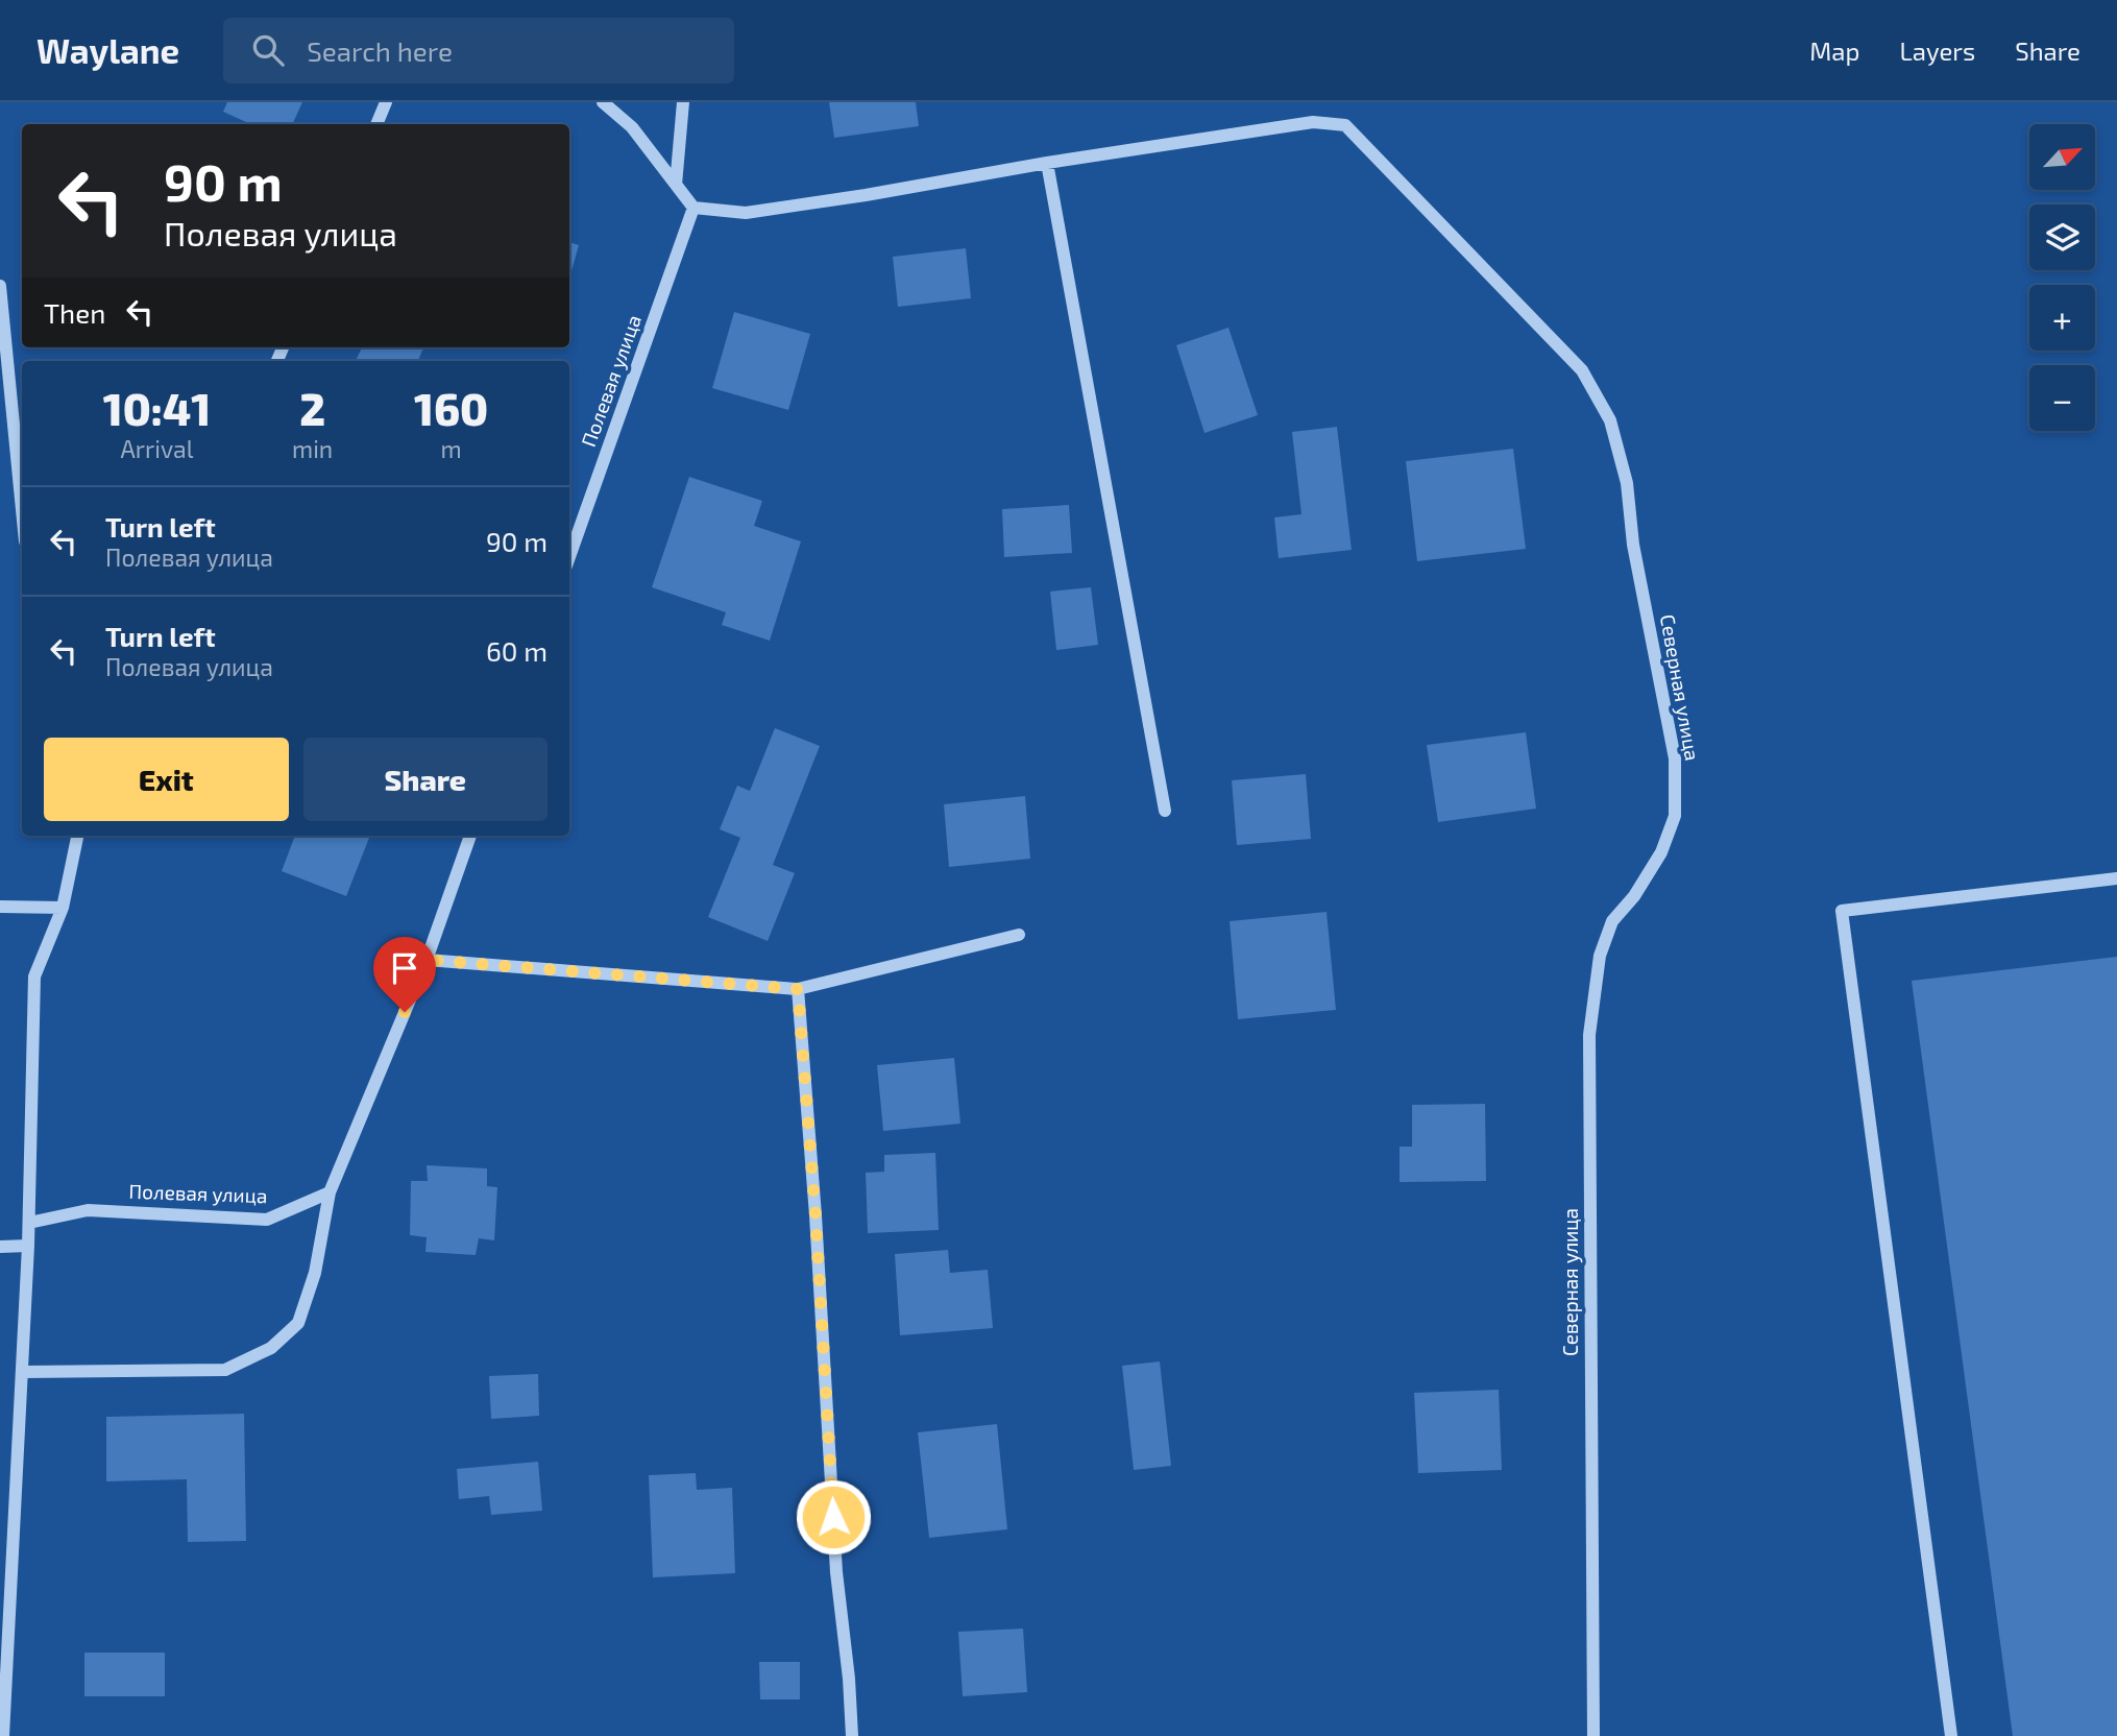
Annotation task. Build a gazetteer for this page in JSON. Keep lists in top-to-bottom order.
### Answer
{
  "streets": {
    "street": ["Полевая улица", "Северная улица"]
  },
  "north": "top right",
  "page": {
    "header": "Waylane",
    "search": "Search here",
    "nav": ["Map", "Layers", "Share"],
    "map_buttons": ["+", "−"],
    "turn": ["90 m", "Полевая улица"],
    "then": "Then",
    "eta": [
      "10:41",
      "Arrival",
      "2",
      "min",
      "160",
      "m"
    ],
    "list": [
      {
        "name": "Turn left",
        "note": "Полевая улица",
        "value": "90 m"
      },
      {
        "name": "Turn left",
        "note": "Полевая улица",
        "value": "60 m"
      }
    ],
    "buttons": ["Exit", "Share"]
  }
}
